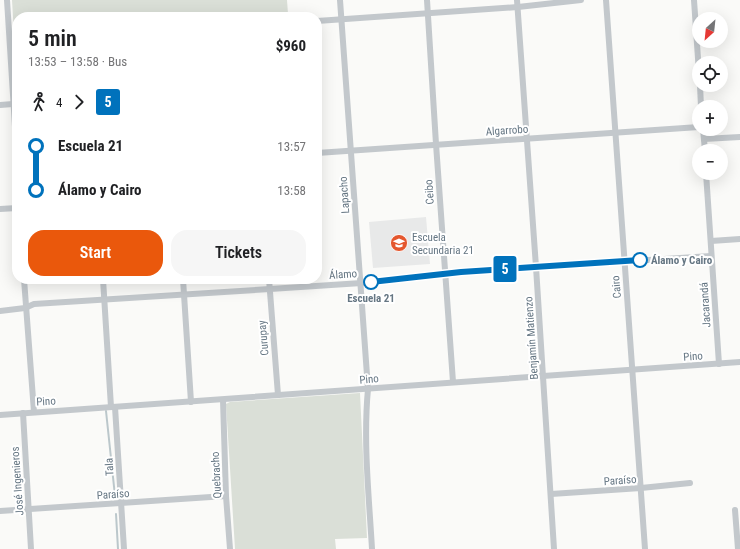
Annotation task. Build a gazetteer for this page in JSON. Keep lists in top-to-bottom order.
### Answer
{
  "streets": {
    "street": [
      "Algarrobo",
      "Ceibo",
      "Lapacho",
      "Álamo",
      "Cairo",
      "Jacarandá",
      "Curupay",
      "Benjamín Matienzo",
      "Pino",
      "Tala",
      "Quebracho",
      "Paraíso",
      "José Ingenieros"
    ]
  },
  "crossings": [
    ["Algarrobo", "Ceibo"],
    ["Algarrobo", "Lapacho"],
    ["Algarrobo", "Cairo"],
    ["Algarrobo", "Benjamín Matienzo"],
    ["Ceibo", "Álamo"],
    ["Ceibo", "Pino"],
    ["Lapacho", "Álamo"],
    ["Lapacho", "Pino"],
    ["Álamo", "Cairo"],
    ["Álamo", "Jacarandá"],
    ["Álamo", "Curupay"],
    ["Álamo", "Benjamín Matienzo"],
    ["Álamo", "Tala"],
    ["Cairo", "Pino"],
    ["Cairo", "Paraíso"],
    ["Jacarandá", "Pino"],
    ["Curupay", "Pino"],
    ["Benjamín Matienzo", "Pino"],
    ["Benjamín Matienzo", "Paraíso"],
    ["Pino", "Tala"],
    ["Pino", "Quebracho"],
    ["Pino", "José Ingenieros"],
    ["Tala", "Paraíso"],
    ["Quebracho", "Paraíso"],
    ["Paraíso", "José Ingenieros"]
  ],
  "places": {
    "school or university": ["Escuela Secundaria 21"],
    "other": ["Álamo y Cairo", "Escuela 21"]
  },
  "lines": ["bus line 5"],
  "north": "bottom left",
  "page": {
    "on_map": "5",
    "map_buttons": ["+", "−"],
    "heading": ["5 min", "13:53 – 13:58 · Bus", "$960"],
    "legs": ["4", "5"],
    "list": [
      {
        "name": "Escuela 21",
        "value": "13:57"
      },
      {
        "name": "Álamo y Cairo",
        "value": "13:58"
      }
    ],
    "buttons": ["Start", "Tickets"]
  }
}
